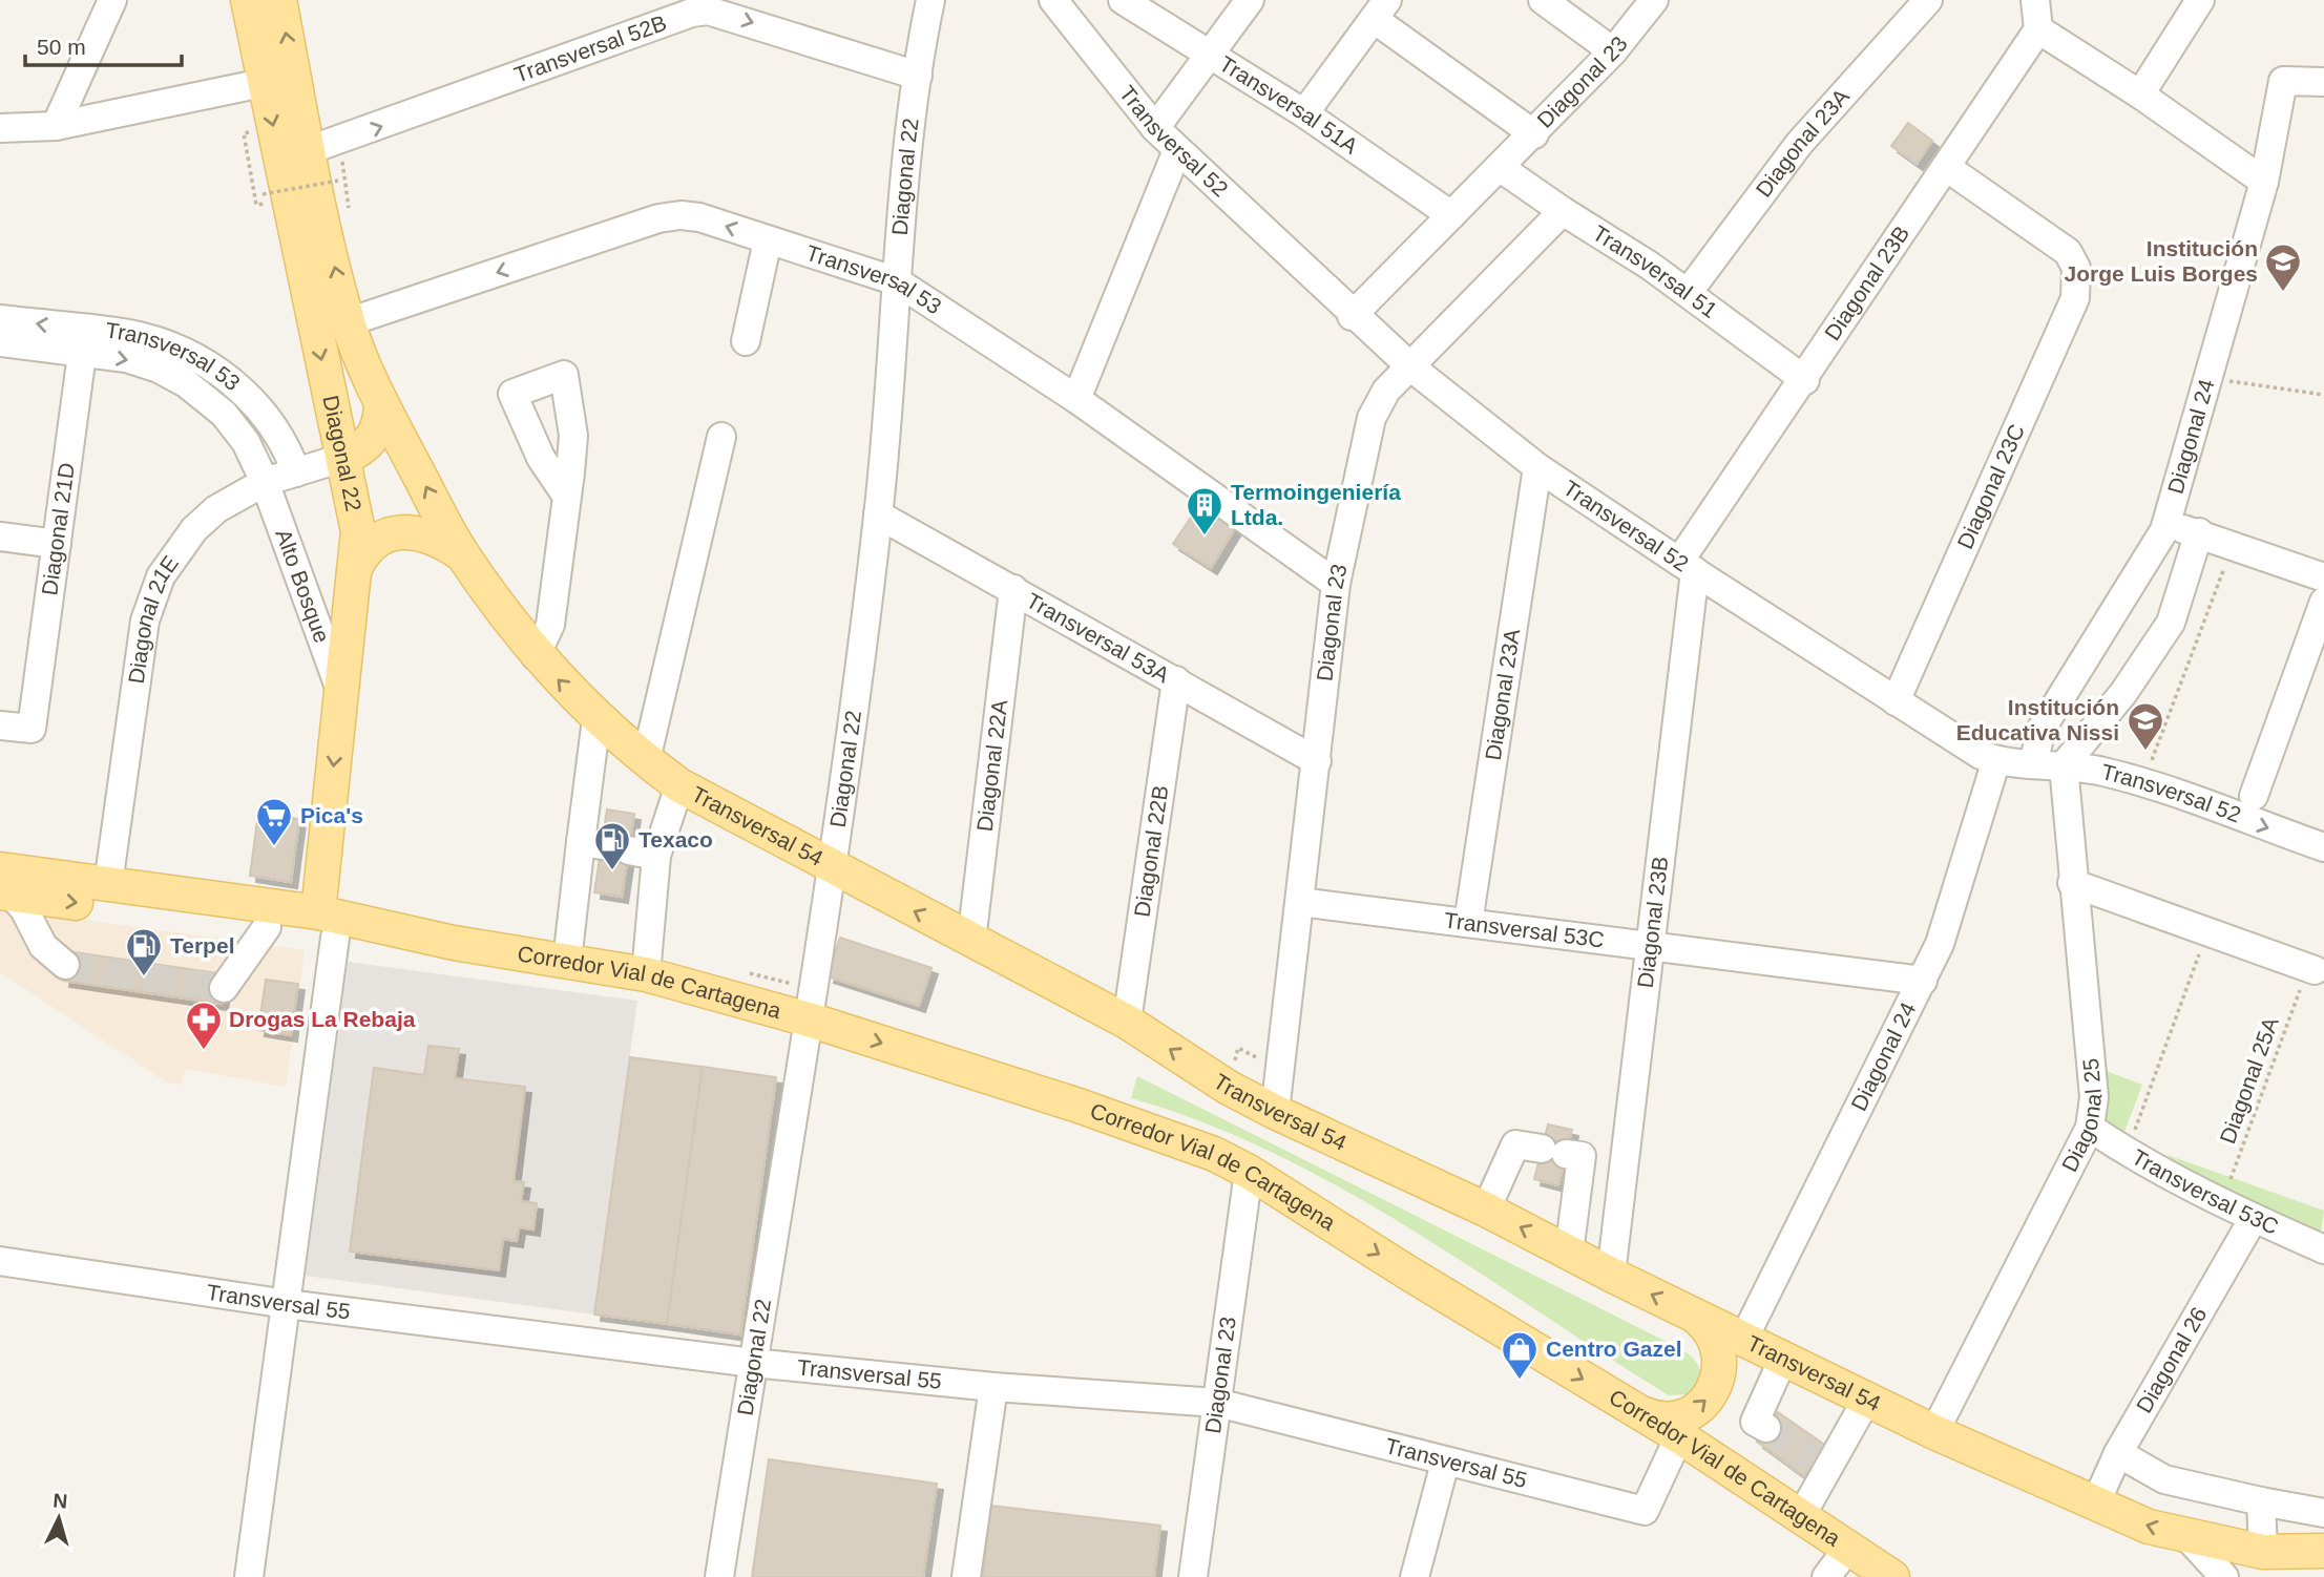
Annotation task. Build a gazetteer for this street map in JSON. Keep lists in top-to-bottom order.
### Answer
{
  "streets": {
    "main road": ["Diagonal 22", "Transversal 54", "Corredor Vial de Cartagena"],
    "street": [
      "Transversal 52B",
      "Diagonal 23",
      "Transversal 51A",
      "Transversal 52",
      "Diagonal 23A",
      "Transversal 51",
      "Transversal 53",
      "Diagonal 23B",
      "Diagonal 24",
      "Diagonal 23C",
      "Diagonal 21D",
      "Alto Bosque",
      "Diagonal 21E",
      "Transversal 53A",
      "Diagonal 22A",
      "Diagonal 22B",
      "Transversal 53C",
      "Diagonal 25",
      "Transversal 55",
      "Diagonal 26"
    ],
    "path": ["Diagonal 25A"]
  },
  "crossings": [
    ["Transversal 52B", "Diagonal 22"],
    ["Diagonal 23", "Transversal 51A"],
    ["Diagonal 23", "Transversal 52"],
    ["Diagonal 23", "Transversal 51"],
    ["Diagonal 23", "Transversal 53"],
    ["Diagonal 23", "Transversal 53A"],
    ["Diagonal 23", "Transversal 54"],
    ["Diagonal 23", "Transversal 53C"],
    ["Diagonal 23", "Corredor Vial de Cartagena"],
    ["Diagonal 23", "Transversal 55"],
    ["Transversal 52", "Diagonal 23A"],
    ["Transversal 52", "Diagonal 23B"],
    ["Transversal 52", "Diagonal 24"],
    ["Transversal 52", "Diagonal 23C"],
    ["Transversal 52", "Diagonal 25"],
    ["Diagonal 23A", "Transversal 51"],
    ["Diagonal 23A", "Transversal 53C"],
    ["Diagonal 22", "Transversal 53"],
    ["Diagonal 22", "Alto Bosque"],
    ["Diagonal 22", "Diagonal 21E"],
    ["Diagonal 22", "Transversal 53A"],
    ["Diagonal 22", "Transversal 54"],
    ["Diagonal 22", "Corredor Vial de Cartagena"],
    ["Diagonal 22", "Transversal 55"],
    ["Transversal 51", "Diagonal 23B"],
    ["Transversal 53", "Diagonal 21D"],
    ["Transversal 53", "Alto Bosque"],
    ["Transversal 53", "Diagonal 21E"],
    ["Diagonal 23B", "Diagonal 23C"],
    ["Diagonal 23B", "Transversal 54"],
    ["Diagonal 23B", "Transversal 53C"],
    ["Diagonal 24", "Transversal 54"],
    ["Diagonal 24", "Transversal 53C"],
    ["Alto Bosque", "Diagonal 21E"],
    ["Diagonal 21E", "Corredor Vial de Cartagena"],
    ["Transversal 53A", "Diagonal 22A"],
    ["Transversal 53A", "Diagonal 22B"],
    ["Diagonal 22A", "Transversal 54"],
    ["Transversal 54", "Diagonal 22B"],
    ["Transversal 54", "Diagonal 25"],
    ["Transversal 54", "Diagonal 26"],
    ["Transversal 53C", "Diagonal 25A"],
    ["Transversal 53C", "Diagonal 25"],
    ["Transversal 53C", "Diagonal 26"],
    ["Corredor Vial de Cartagena", "Transversal 55"]
  ],
  "one_way": ["Transversal 52B", "Corredor Vial de Cartagena"],
  "places": {
    "school or university": ["Institución Jorge Luis Borges", "Institución Educativa Nissi"],
    "building": ["Termoingeniería Ltda."],
    "supermarket": ["Pica's"],
    "fuel station": ["Texaco", "Terpel"],
    "pharmacy": ["Drogas La Rebaja"],
    "shop": ["Centro Gazel"]
  },
  "scale_bar": "50 m",
  "north": "top"
}
